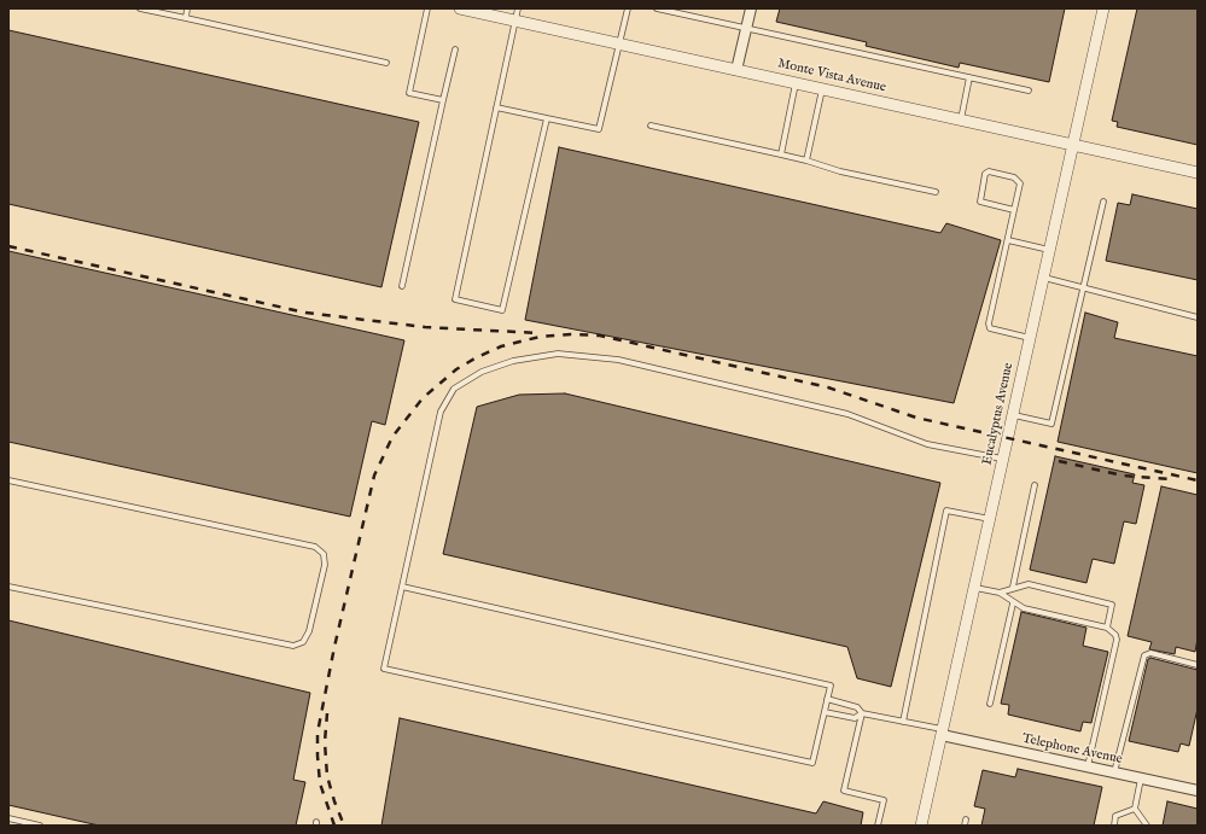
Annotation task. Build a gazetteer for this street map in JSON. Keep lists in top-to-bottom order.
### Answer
{
  "streets": {
    "street": ["Monte Vista Avenue", "Eucalyptus Avenue", "Telephone Avenue"]
  },
  "crossings": [
    ["Monte Vista Avenue", "Eucalyptus Avenue"],
    ["Eucalyptus Avenue", "Telephone Avenue"]
  ]
}
